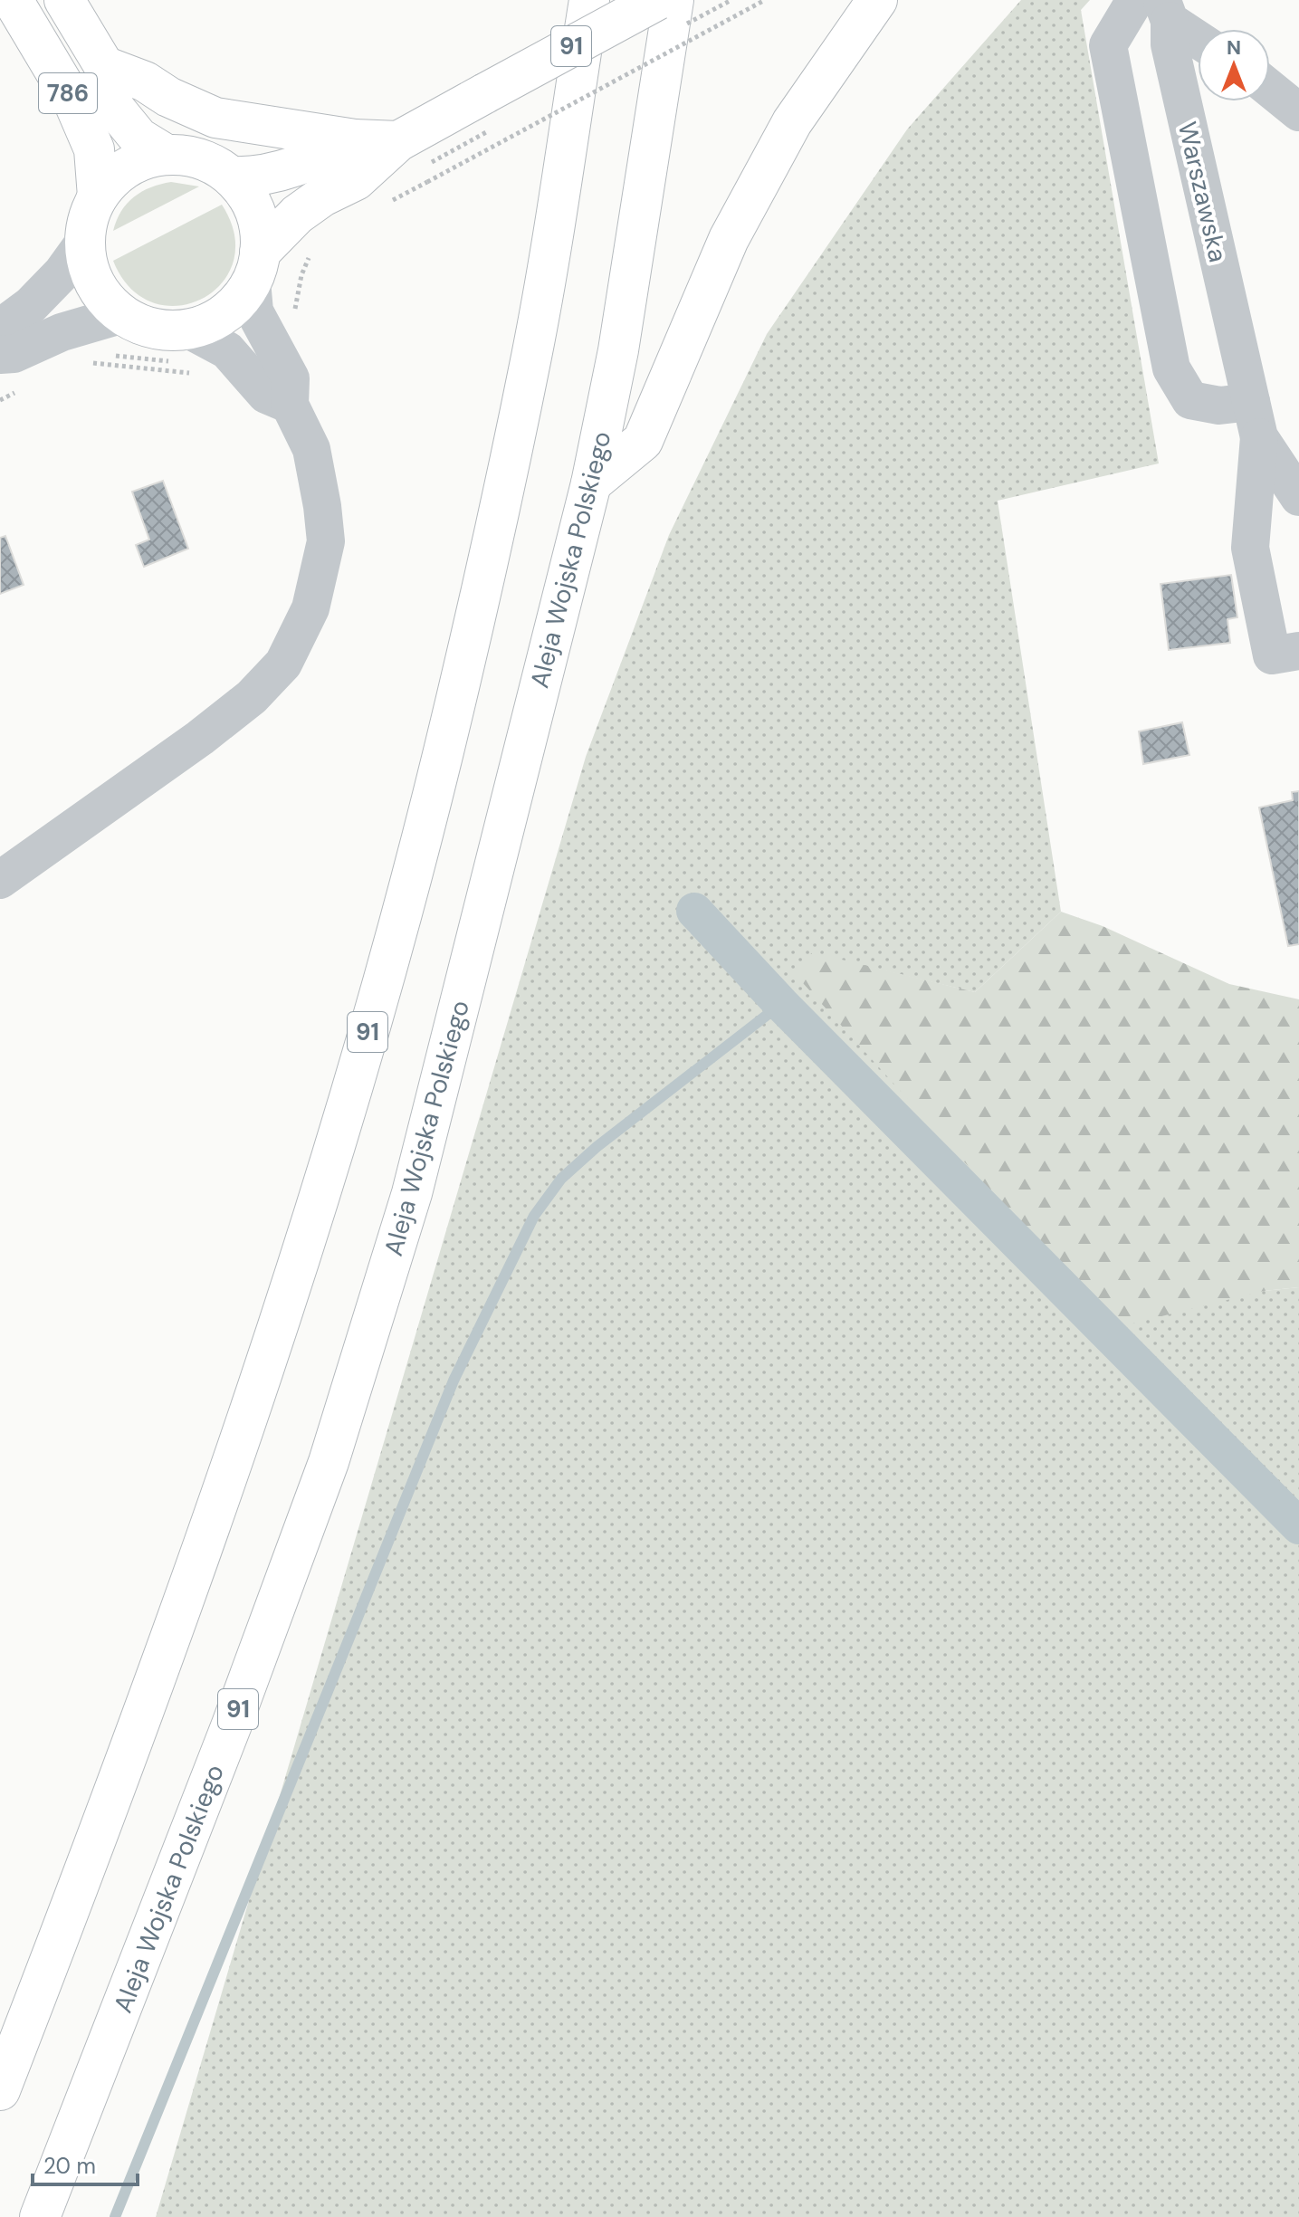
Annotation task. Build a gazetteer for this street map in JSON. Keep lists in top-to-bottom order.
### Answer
{
  "streets": {
    "main road": ["91", "786", "Aleja Wojska Polskiego"],
    "street": ["Warszawska"]
  },
  "crossings": [
    ["91", "786"]
  ],
  "scale_bar": "20 m",
  "north": "top"
}
